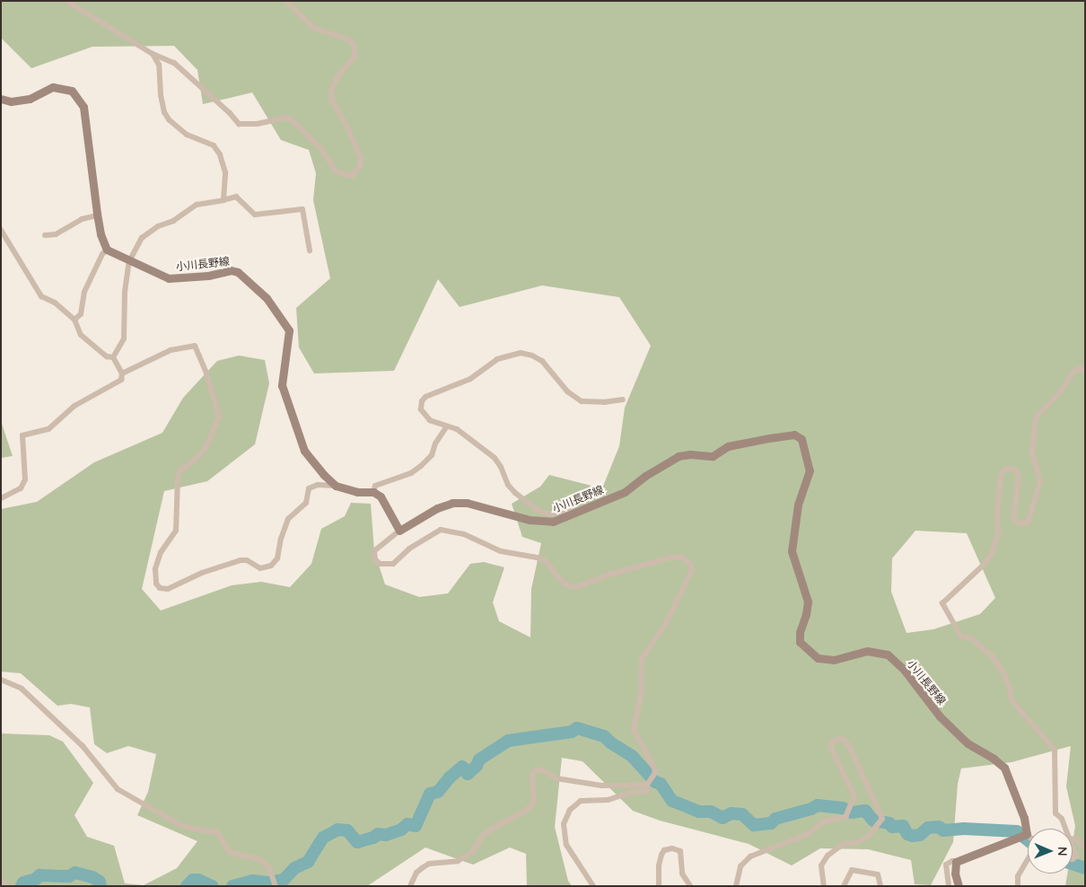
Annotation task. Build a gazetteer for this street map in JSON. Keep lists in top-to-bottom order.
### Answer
{
  "streets": {
    "main road": ["小川長野線"]
  },
  "north": "right"
}
